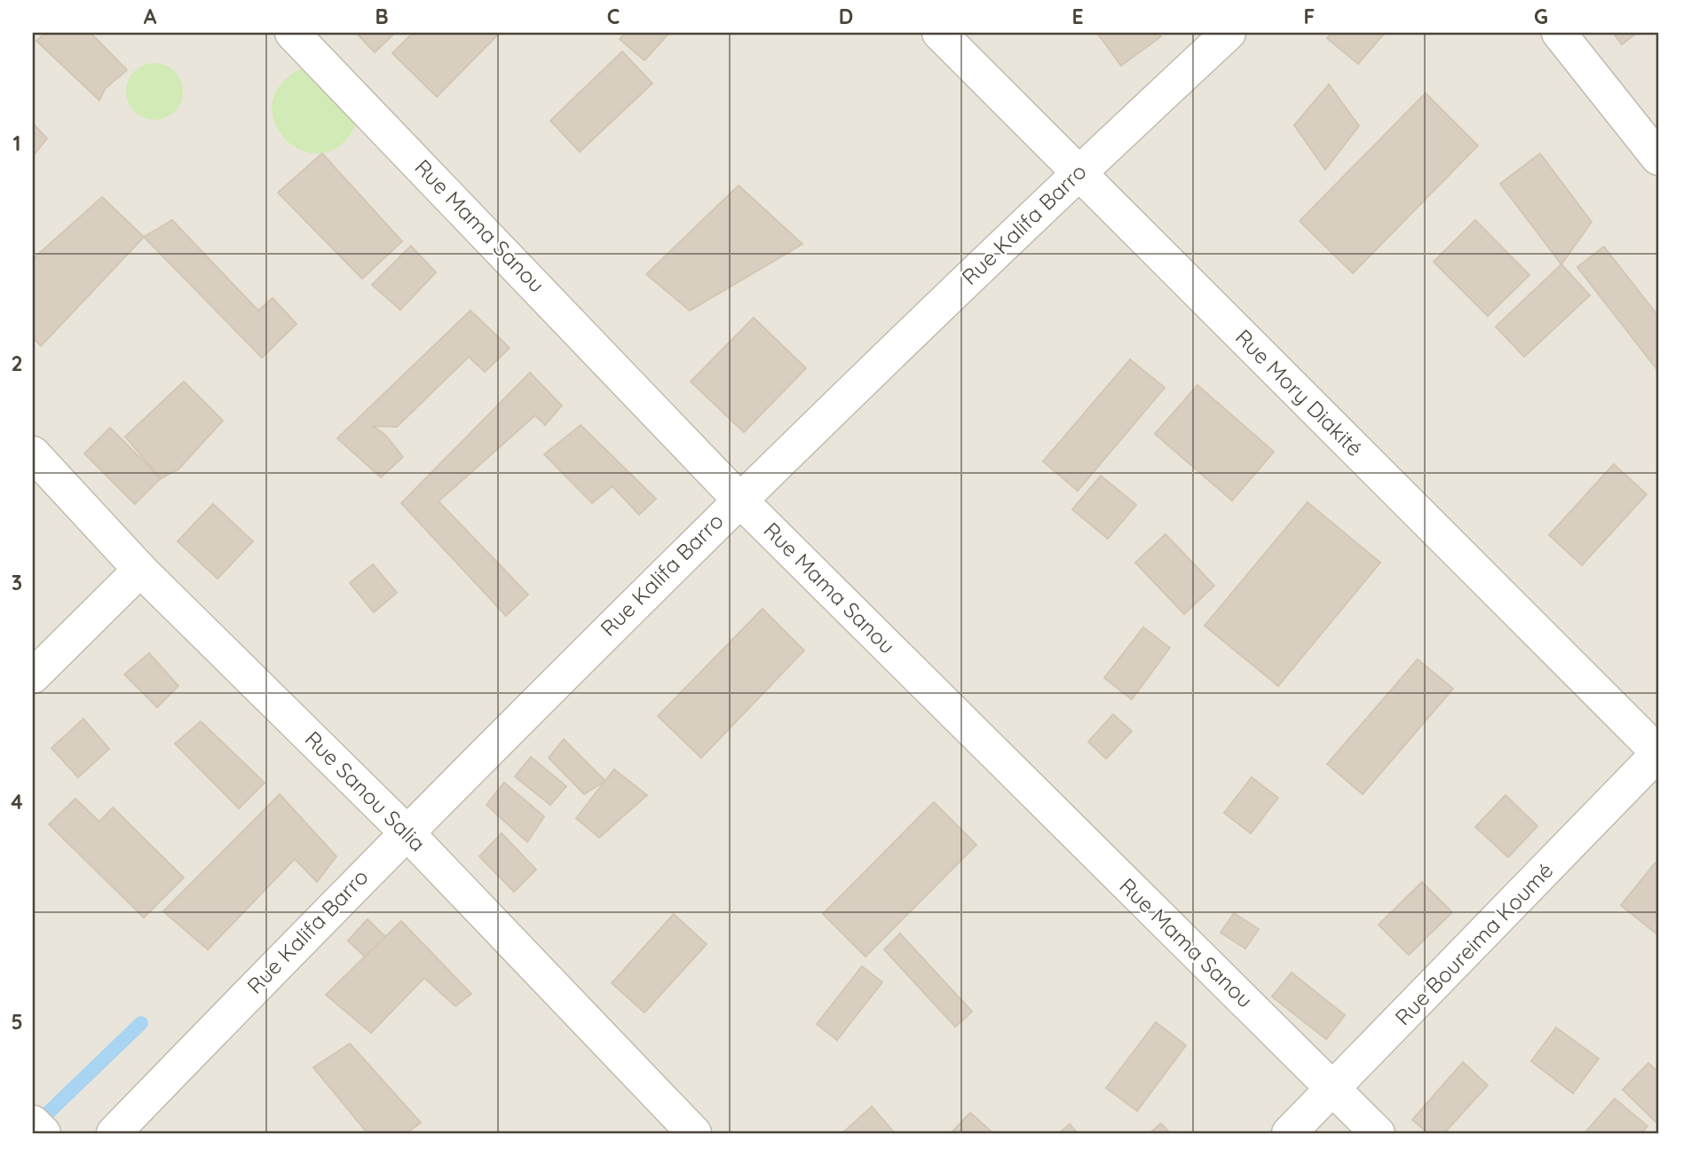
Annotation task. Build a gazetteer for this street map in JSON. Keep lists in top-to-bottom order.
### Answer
{
  "streets": {
    "street": [
      "Rue Kalifa Barro",
      "Rue Mama Sanou",
      "Rue Mory Diakité",
      "Rue Sanou Salia",
      "Rue Boureima Koumé"
    ]
  },
  "crossings": [
    ["Rue Kalifa Barro", "Rue Mama Sanou"],
    ["Rue Kalifa Barro", "Rue Mory Diakité"],
    ["Rue Kalifa Barro", "Rue Sanou Salia"],
    ["Rue Mama Sanou", "Rue Boureima Koumé"],
    ["Rue Mory Diakité", "Rue Boureima Koumé"]
  ],
  "grid": {
    "columns": [
      "A",
      "B",
      "C",
      "D",
      "E",
      "F",
      "G"
    ],
    "rows": [
      "1",
      "2",
      "3",
      "4",
      "5"
    ]
  }
}
